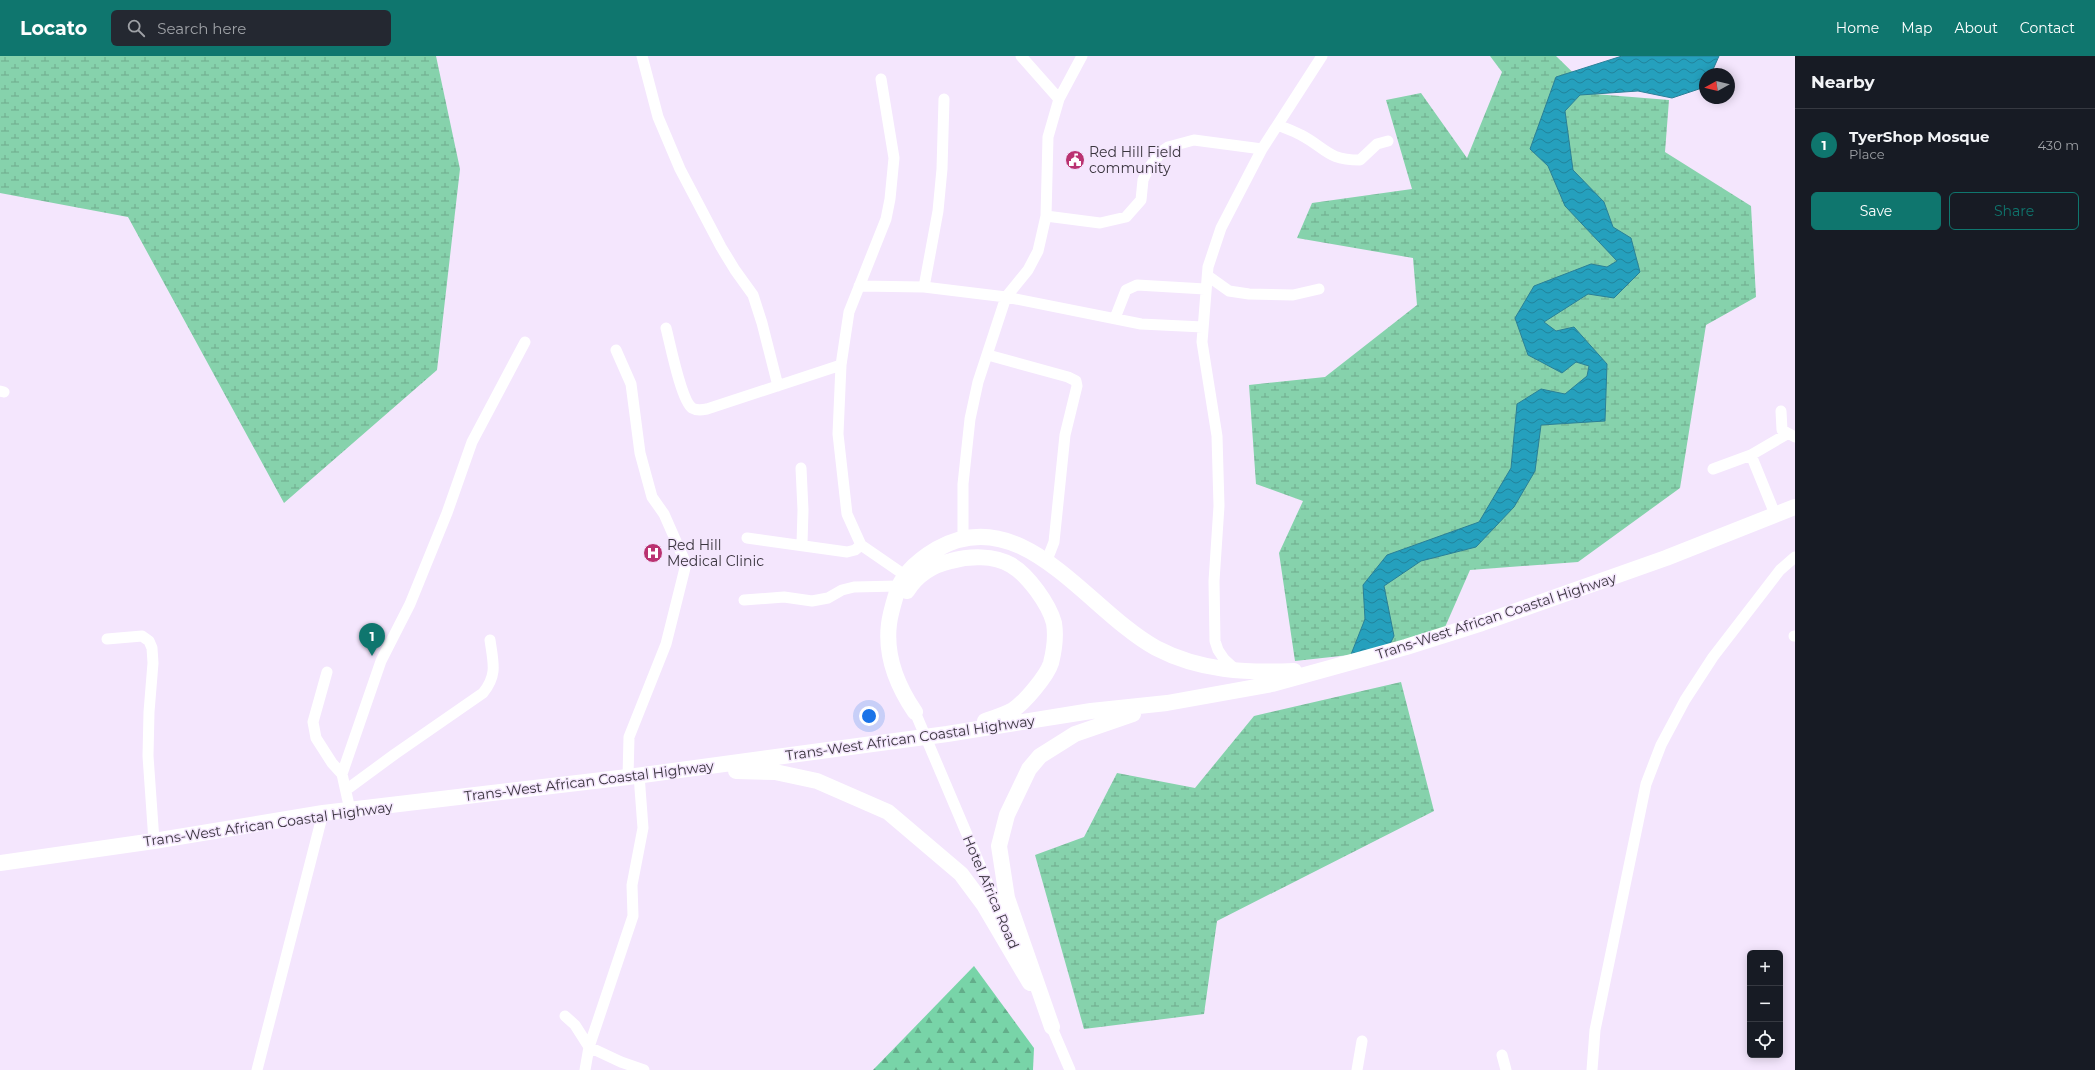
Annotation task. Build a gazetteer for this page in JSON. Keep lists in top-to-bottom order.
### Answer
{
  "streets": {
    "highway": ["Trans-West African Coastal Highway"],
    "street": ["Hotel Africa Road"]
  },
  "places": {
    "public building": ["Red Hill Field community"],
    "hospital": ["Red Hill Medical Clinic"]
  },
  "north": "left",
  "page": {
    "header": "Locato",
    "search": "Search here",
    "nav": [
      "Home",
      "Map",
      "About",
      "Contact"
    ],
    "heading": "Nearby",
    "list": [
      {
        "mark": "1",
        "name": "TyerShop Mosque",
        "note": "Place",
        "value": "430 m"
      }
    ],
    "buttons": ["Save", "Share"],
    "pins": "1",
    "map_buttons": ["+", "−"]
  }
}
